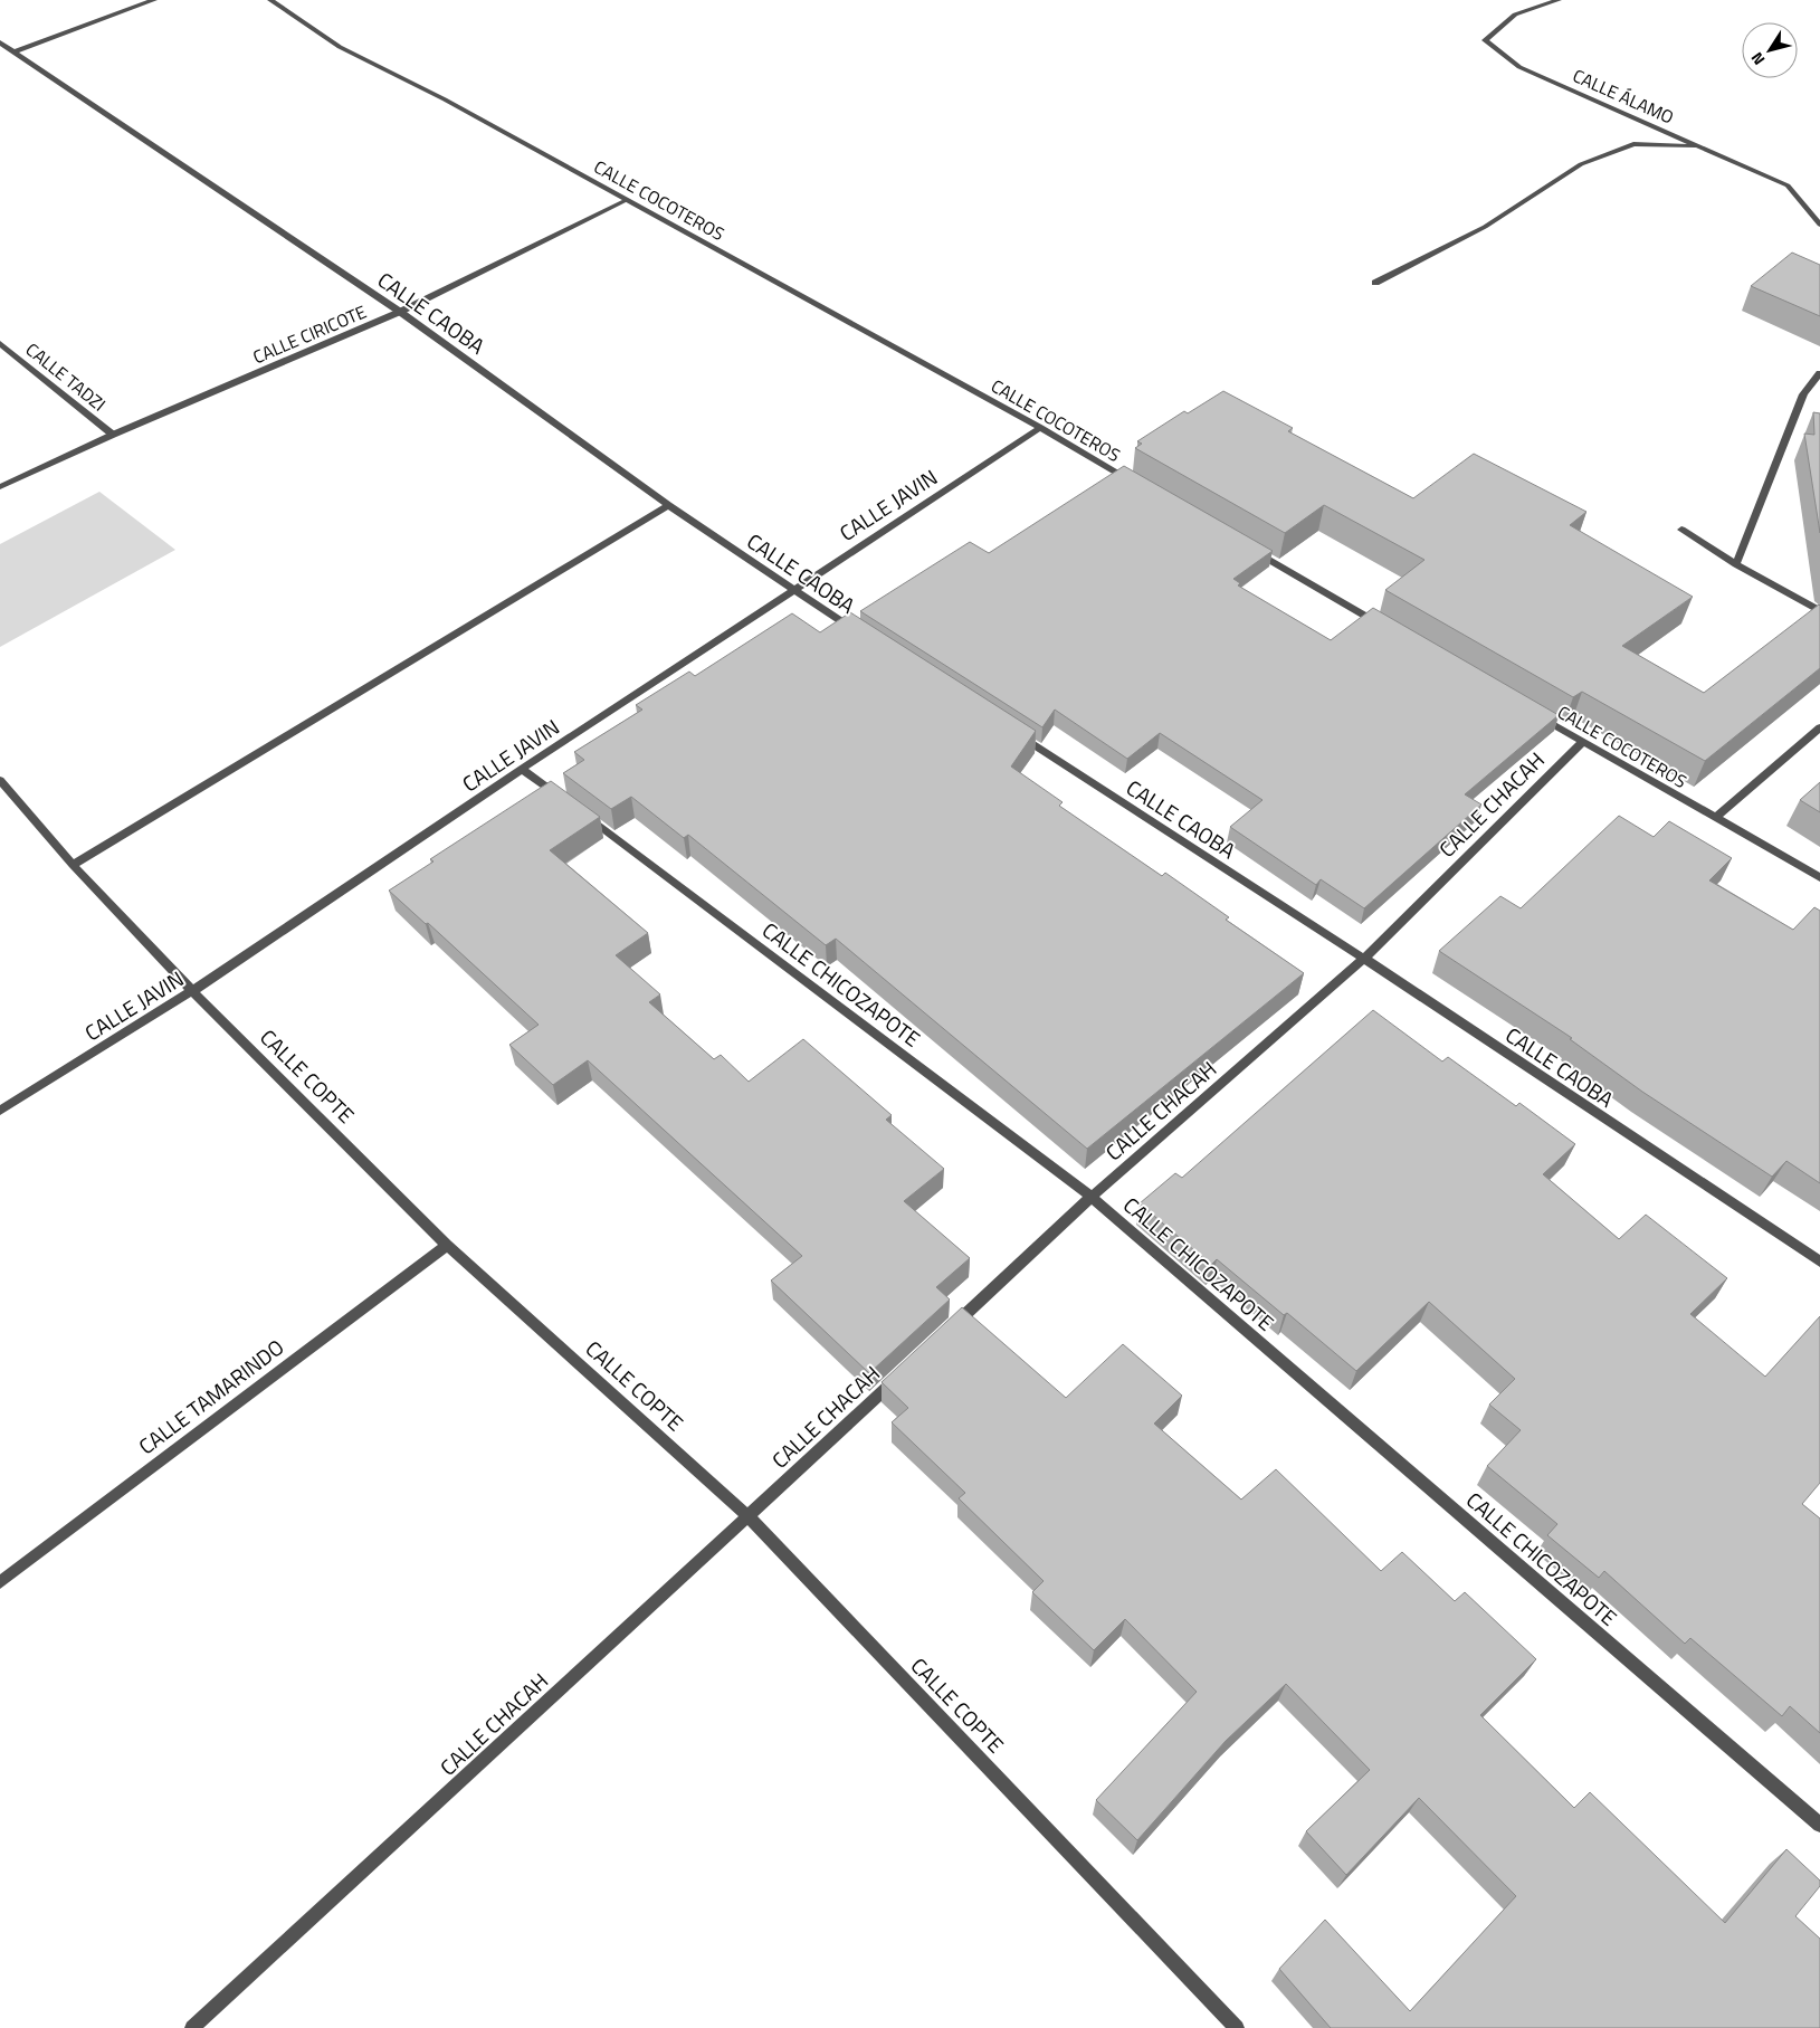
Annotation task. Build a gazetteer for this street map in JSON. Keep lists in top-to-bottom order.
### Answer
{
  "streets": {
    "street": [
      "CALLE ÁLAMO",
      "CALLE COCOTEROS",
      "CALLE CAOBA",
      "CALLE CIRICOTE",
      "CALLE TADZI",
      "CALLE JAVIN",
      "CALLE CHACAH",
      "CALLE CHICOZAPOTE",
      "CALLE COPTE",
      "CALLE TAMARINDO"
    ]
  },
  "crossings": [
    ["CALLE COCOTEROS", "CALLE CIRICOTE"],
    ["CALLE COCOTEROS", "CALLE JAVIN"],
    ["CALLE COCOTEROS", "CALLE CHACAH"],
    ["CALLE CAOBA", "CALLE CIRICOTE"],
    ["CALLE CAOBA", "CALLE JAVIN"],
    ["CALLE CAOBA", "CALLE CHACAH"],
    ["CALLE CIRICOTE", "CALLE TADZI"],
    ["CALLE JAVIN", "CALLE COPTE"],
    ["CALLE CHACAH", "CALLE CHICOZAPOTE"],
    ["CALLE CHACAH", "CALLE COPTE"],
    ["CALLE COPTE", "CALLE TAMARINDO"]
  ],
  "north": "bottom left"
}
